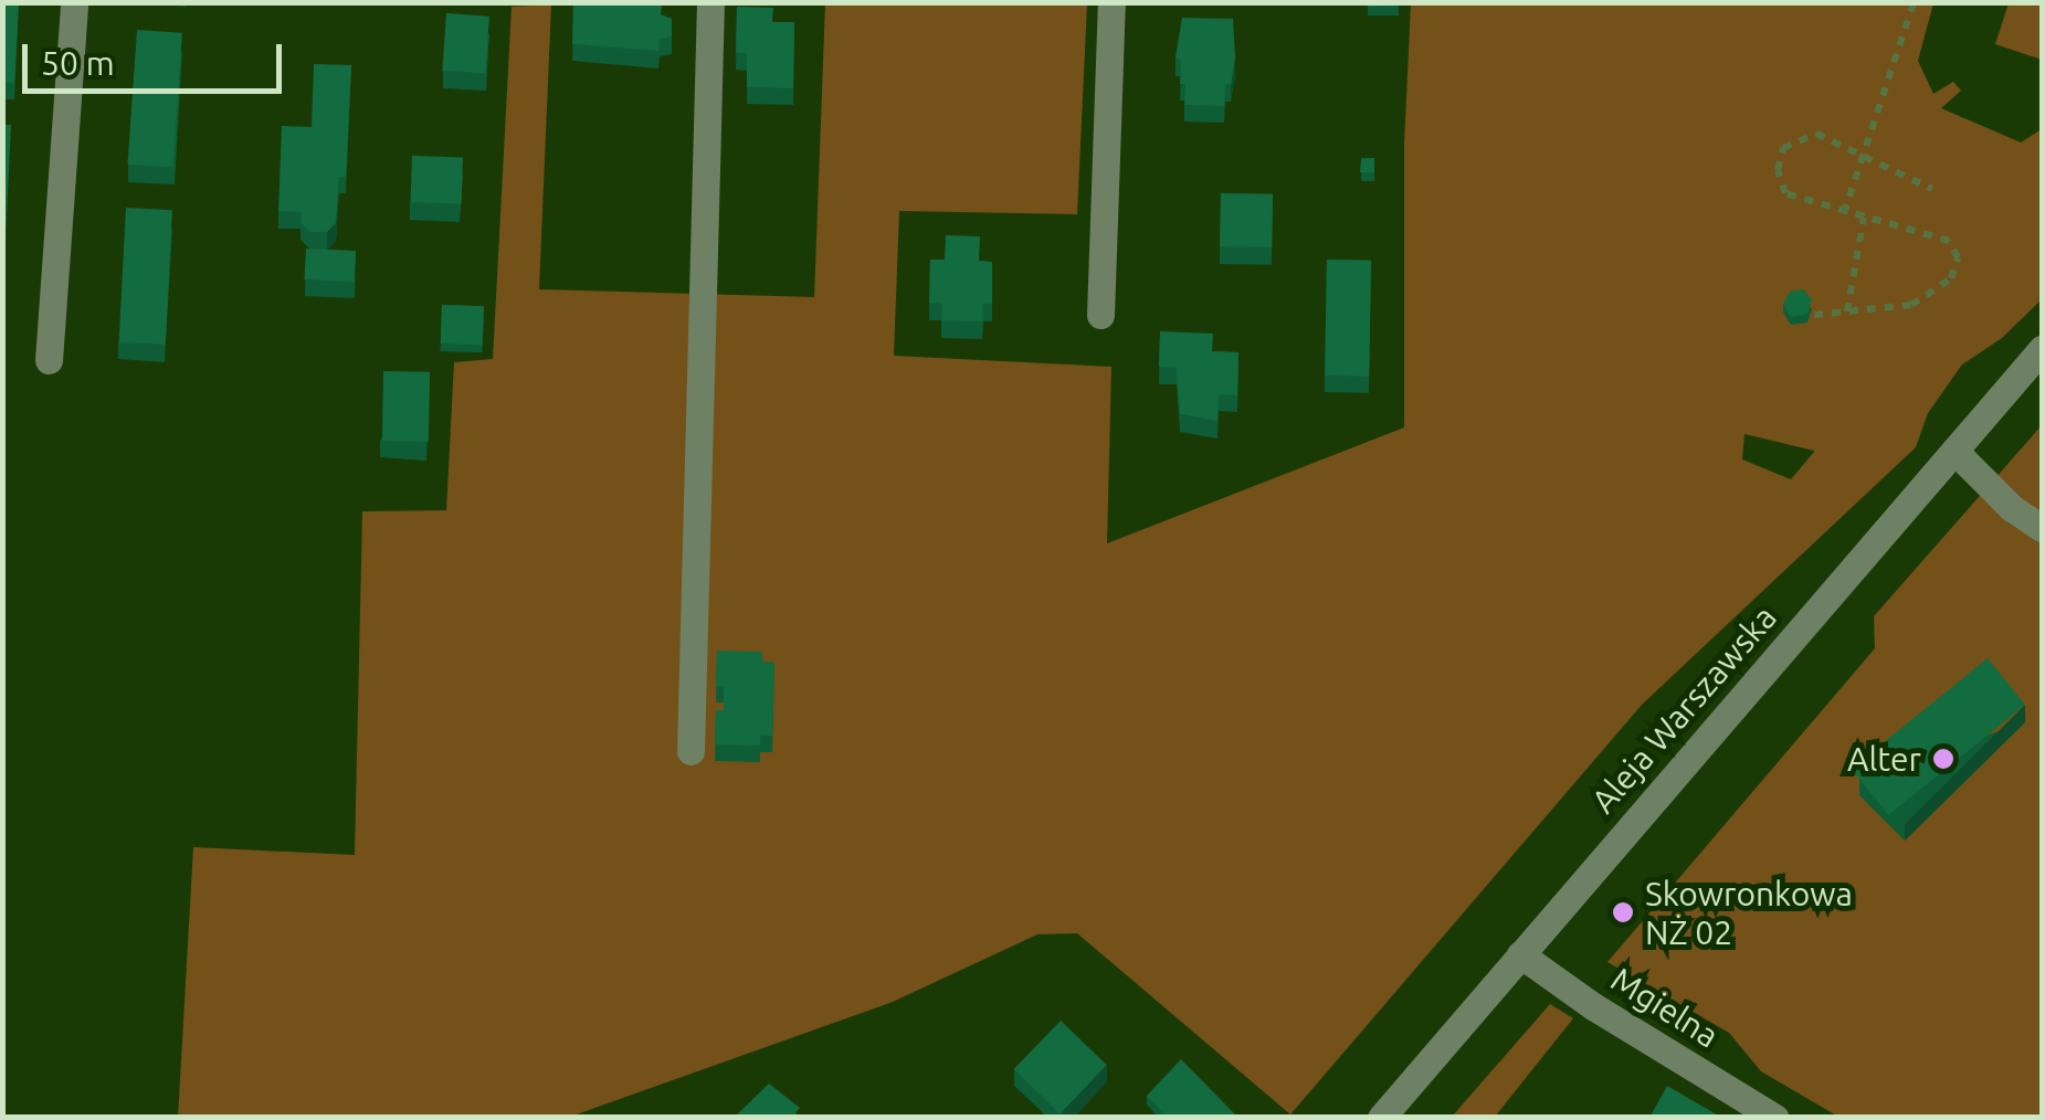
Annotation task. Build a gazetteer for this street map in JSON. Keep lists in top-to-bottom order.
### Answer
{
  "streets": {
    "street": ["Aleja Warszawska", "Mgielna"]
  },
  "crossings": [
    ["Aleja Warszawska", "Mgielna"]
  ],
  "places": ["Alter", "Skowronkowa NŻ 02"],
  "scale_bar": "50 m"
}
